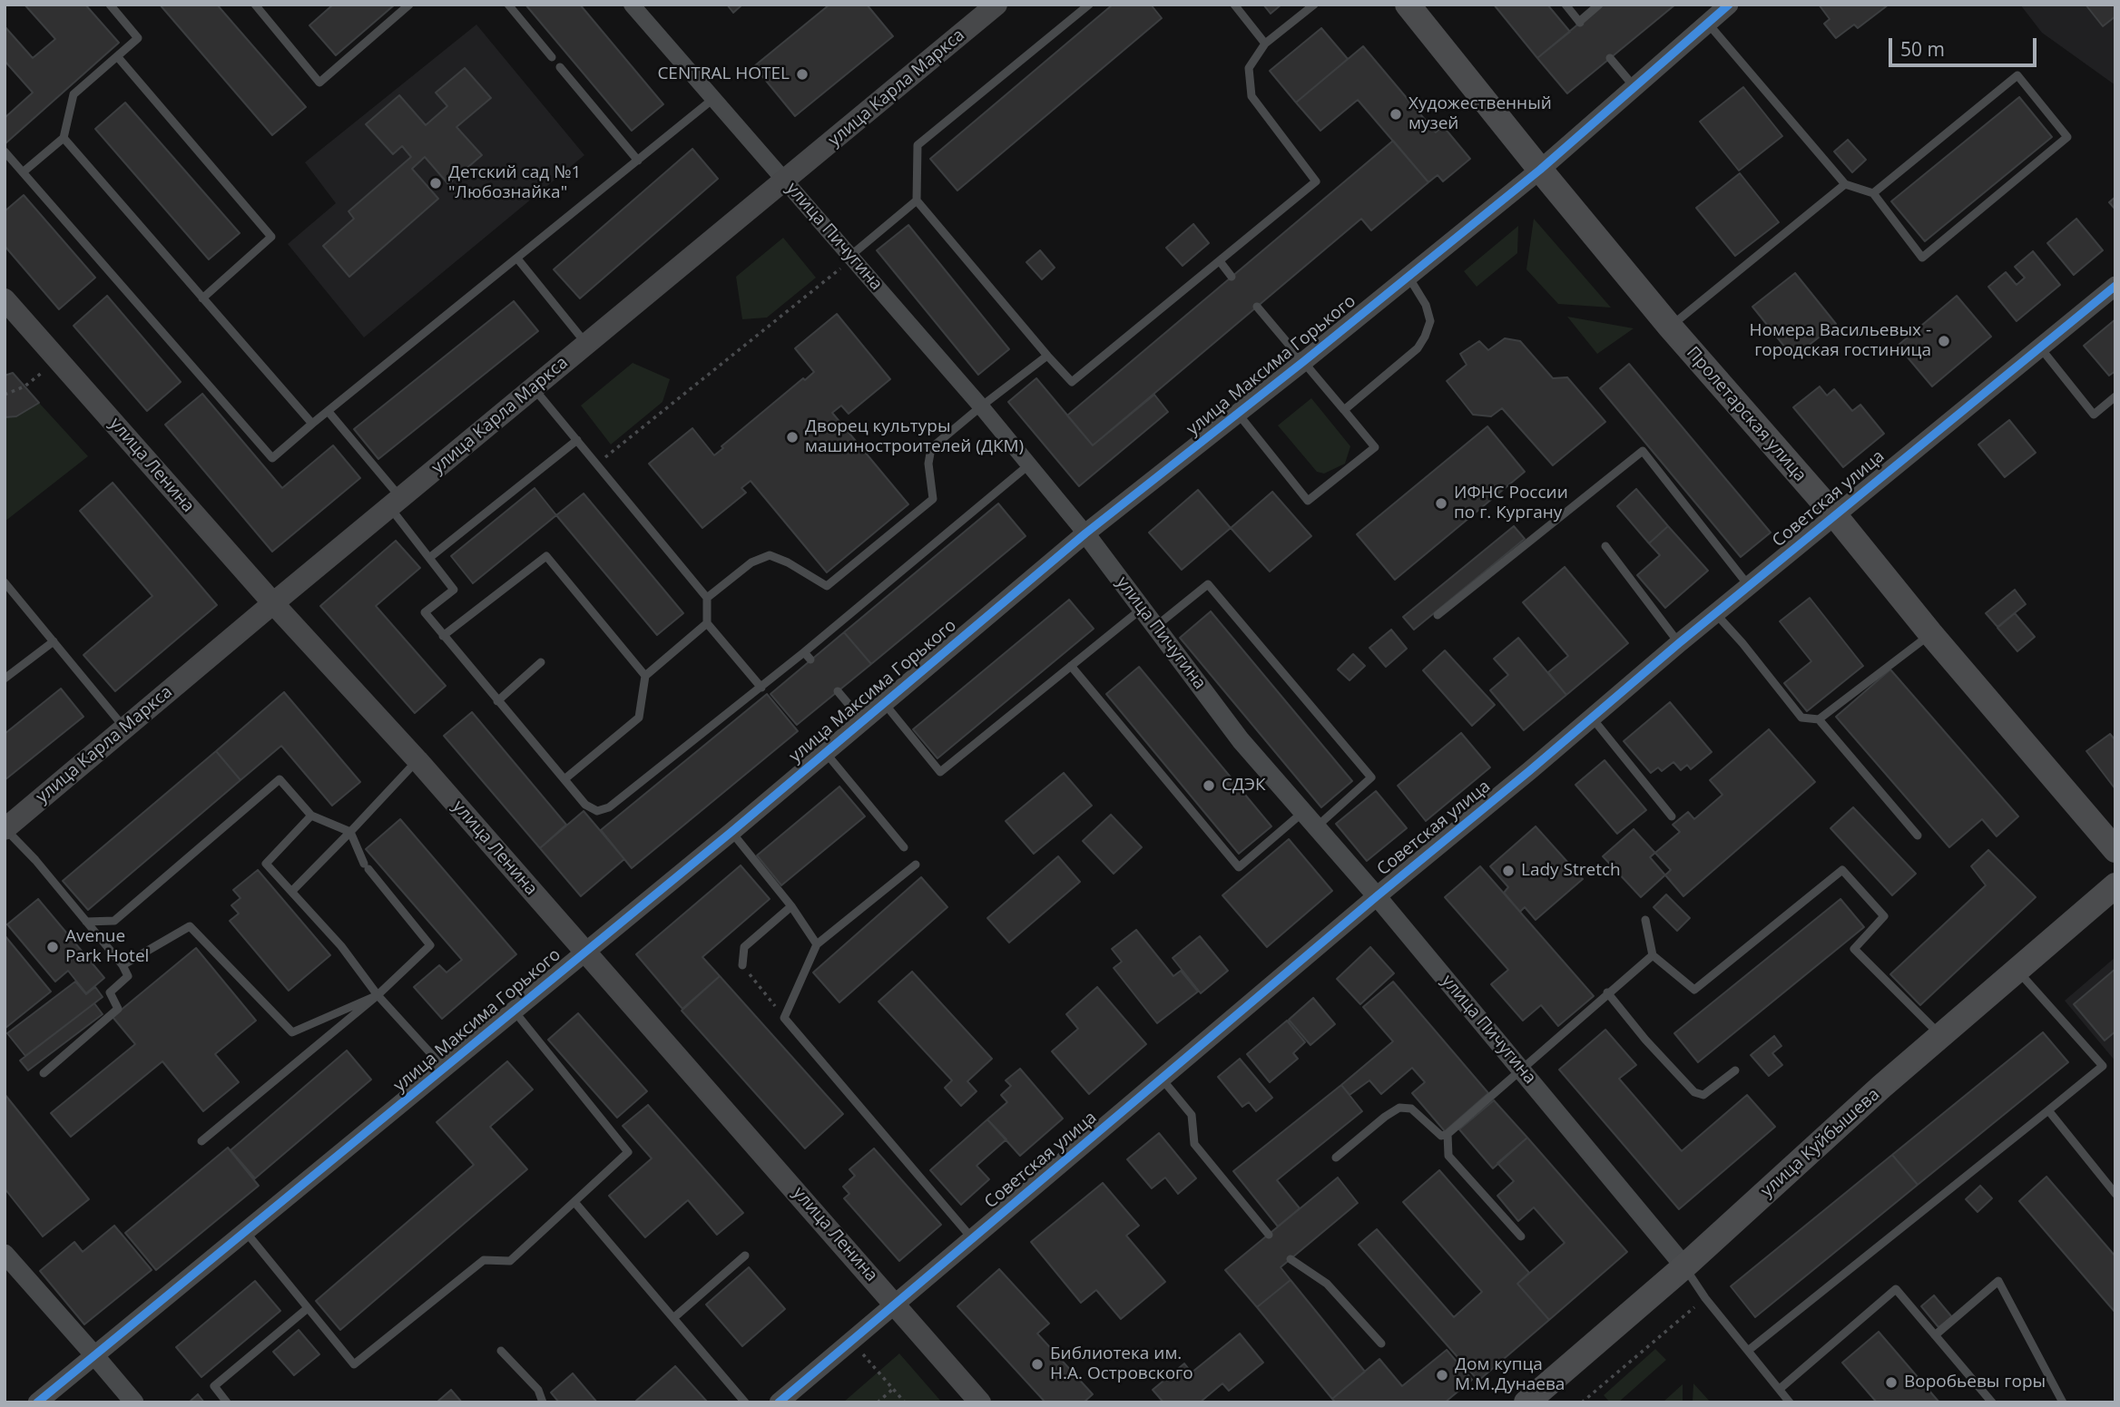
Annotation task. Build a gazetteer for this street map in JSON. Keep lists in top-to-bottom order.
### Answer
{
  "streets": {
    "main road": [
      "улица Карла Маркса",
      "Пролетарская улица",
      "улица Ленина",
      "улица Куйбышева"
    ],
    "street": ["улица Пичугина", "улица Максима Горького", "Советская улица"]
  },
  "crossings": [
    ["улица Карла Маркса", "улица Пичугина"],
    ["улица Карла Маркса", "улица Ленина"],
    ["улица Пичугина", "улица Максима Горького"],
    ["улица Пичугина", "Советская улица"],
    ["улица Пичугина", "улица Куйбышева"],
    ["улица Максима Горького", "Пролетарская улица"],
    ["улица Максима Горького", "улица Ленина"],
    ["Пролетарская улица", "Советская улица"],
    ["улица Ленина", "Советская улица"]
  ],
  "places": [
    "СENTRAL HOTEL",
    "Художественный музей",
    "Детский cад №1 \"Любознайка\"",
    "Номера Васильевых - городская гостиница",
    "Дворец культуры машиностроителей (ДКМ)",
    "ИФНС России по г. Кургану",
    "СДЭК",
    "Lady Stretch",
    "Avenue Park Hotel",
    "Библиотека им. Н.А. Островского",
    "Дом купца М.М.Дунаева",
    "Воробьевы горы"
  ],
  "scale_bar": "50 m"
}
